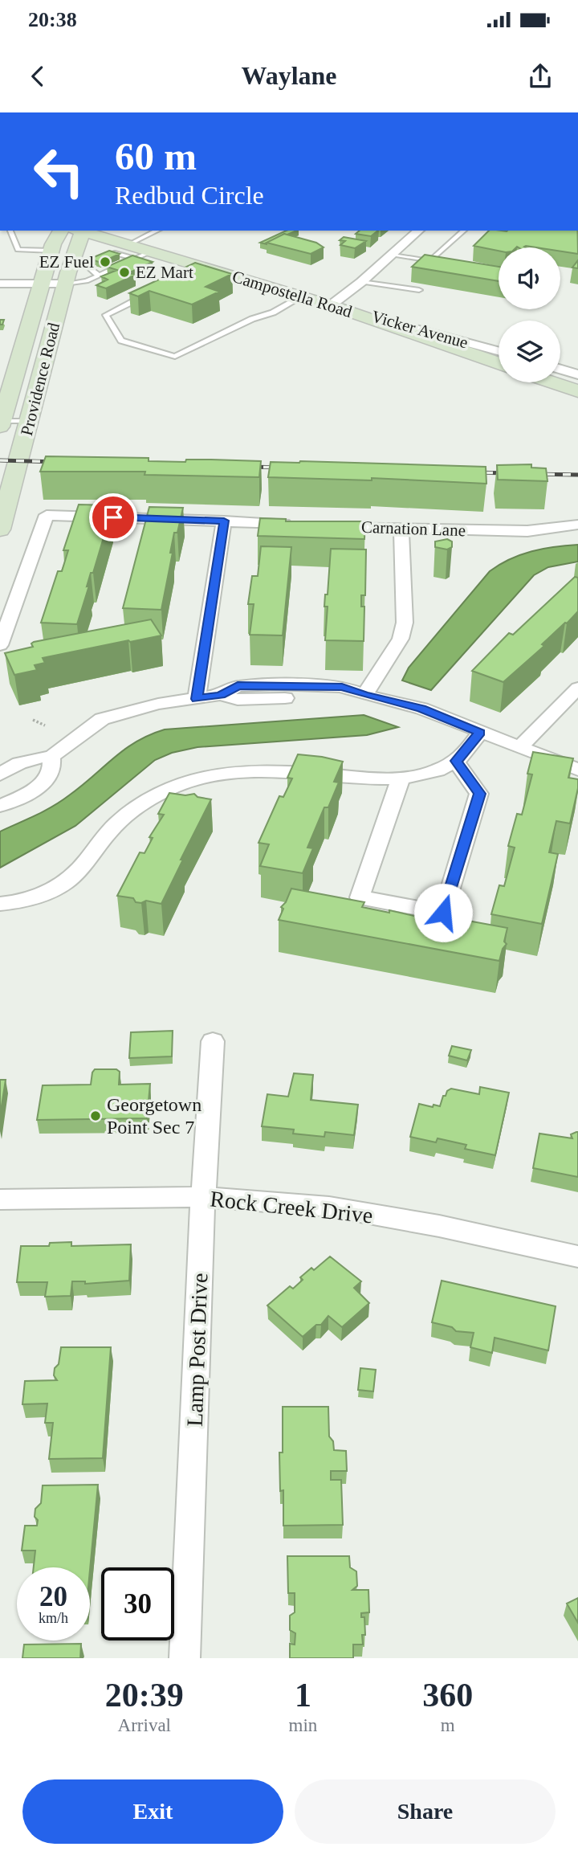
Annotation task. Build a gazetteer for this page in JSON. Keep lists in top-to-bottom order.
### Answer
{
  "streets": {
    "main road": ["Campostella Road", "Providence Road"],
    "street": [
      "Vicker Avenue",
      "Carnation Lane",
      "Rock Creek Drive",
      "Lamp Post Drive"
    ]
  },
  "crossings": [
    ["Campostella Road", "Vicker Avenue"],
    ["Rock Creek Drive", "Lamp Post Drive"]
  ],
  "places": ["EZ Fuel", "EZ Mart", "Georgetown Point Sec 7"],
  "page": {
    "status": "20:38",
    "header": "Waylane",
    "turn": ["60 m", "Redbud Circle"],
    "speed": "20 km/h",
    "limit": "30",
    "eta": [
      "20:39",
      "Arrival",
      "1",
      "min",
      "360",
      "m"
    ],
    "buttons": ["Exit", "Share"]
  }
}
